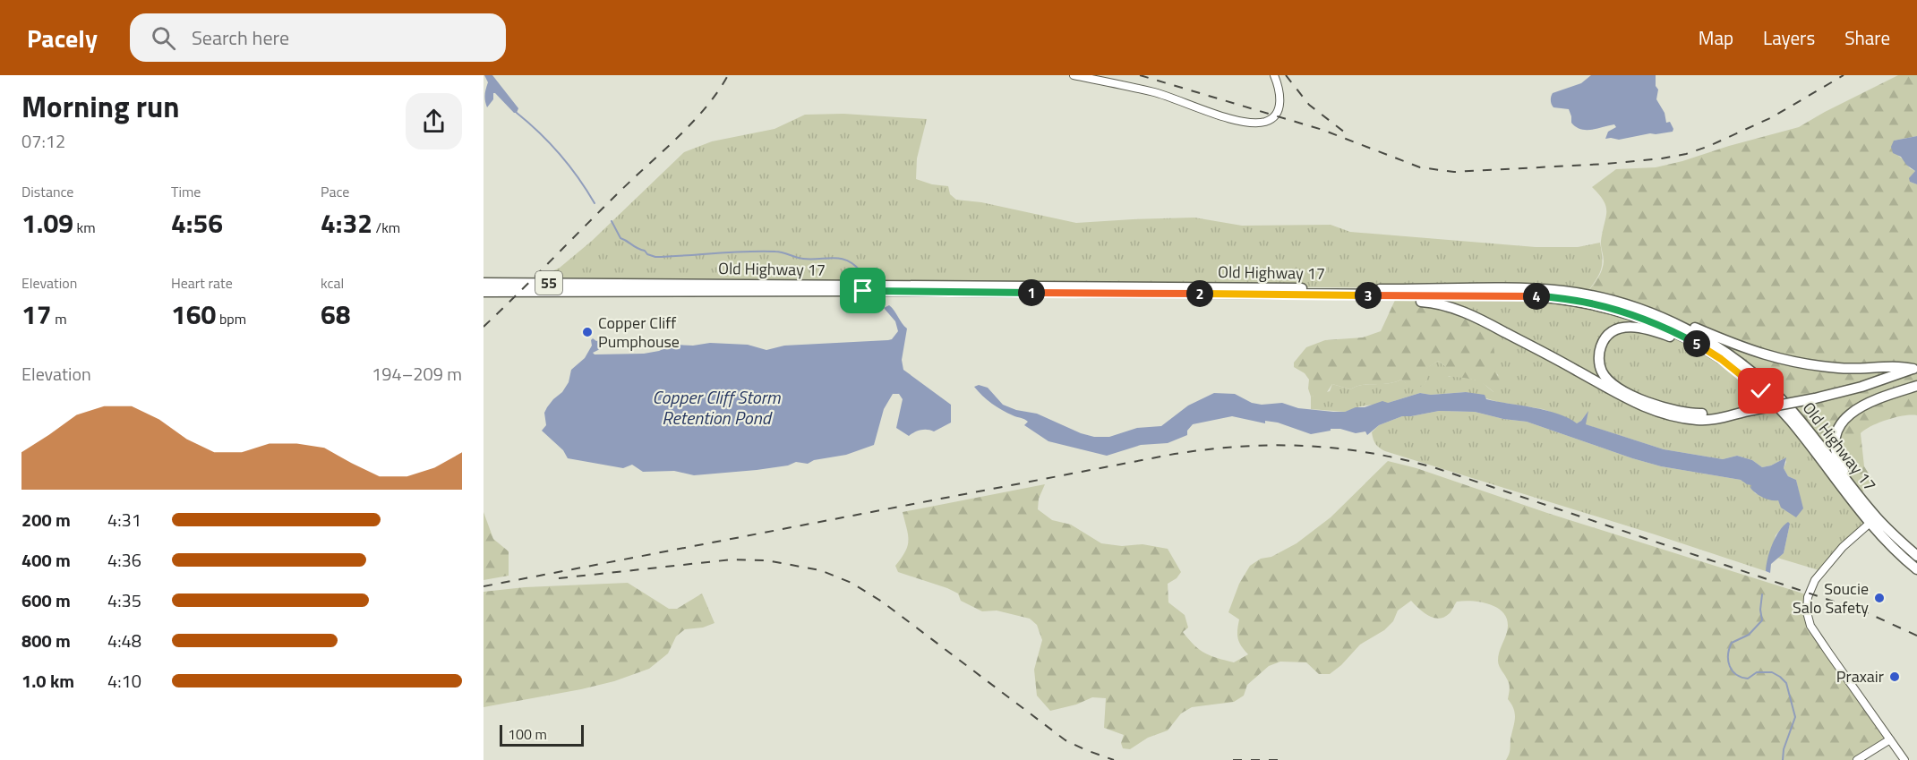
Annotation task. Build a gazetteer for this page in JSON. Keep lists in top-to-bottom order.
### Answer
{
  "streets": {
    "main road": ["Old Highway 17", "55"]
  },
  "crossings": [
    ["Old Highway 17", "55"]
  ],
  "water": ["Copper Cliff Storm Retention Pond"],
  "places": ["Copper Cliff Pumphouse", "Soucie Salo Safety", "Praxair"],
  "scale_bar": "100 m",
  "page": {
    "header": "Pacely",
    "search": "Search here",
    "nav": ["Map", "Layers", "Share"],
    "heading": ["Morning run", "07:12"],
    "stats": [
      ["Distance", "1.09 km"],
      ["Time", "4:56"],
      ["Pace", "4:32 /km"],
      ["Elevation", "17 m"],
      ["Heart rate", "160 bpm"],
      ["kcal", "68"]
    ],
    "pins": [
      "1",
      "2",
      "3",
      "4",
      "5"
    ],
    "chart": ["Elevation", "194–209 m"],
    "list": [
      {
        "name": "200 m",
        "note": "4:31"
      },
      {
        "name": "400 m",
        "note": "4:36"
      },
      {
        "name": "600 m",
        "note": "4:35"
      },
      {
        "name": "800 m",
        "note": "4:48"
      },
      {
        "name": "1.0 km",
        "note": "4:10"
      }
    ],
    "scale": "100 m"
  }
}
